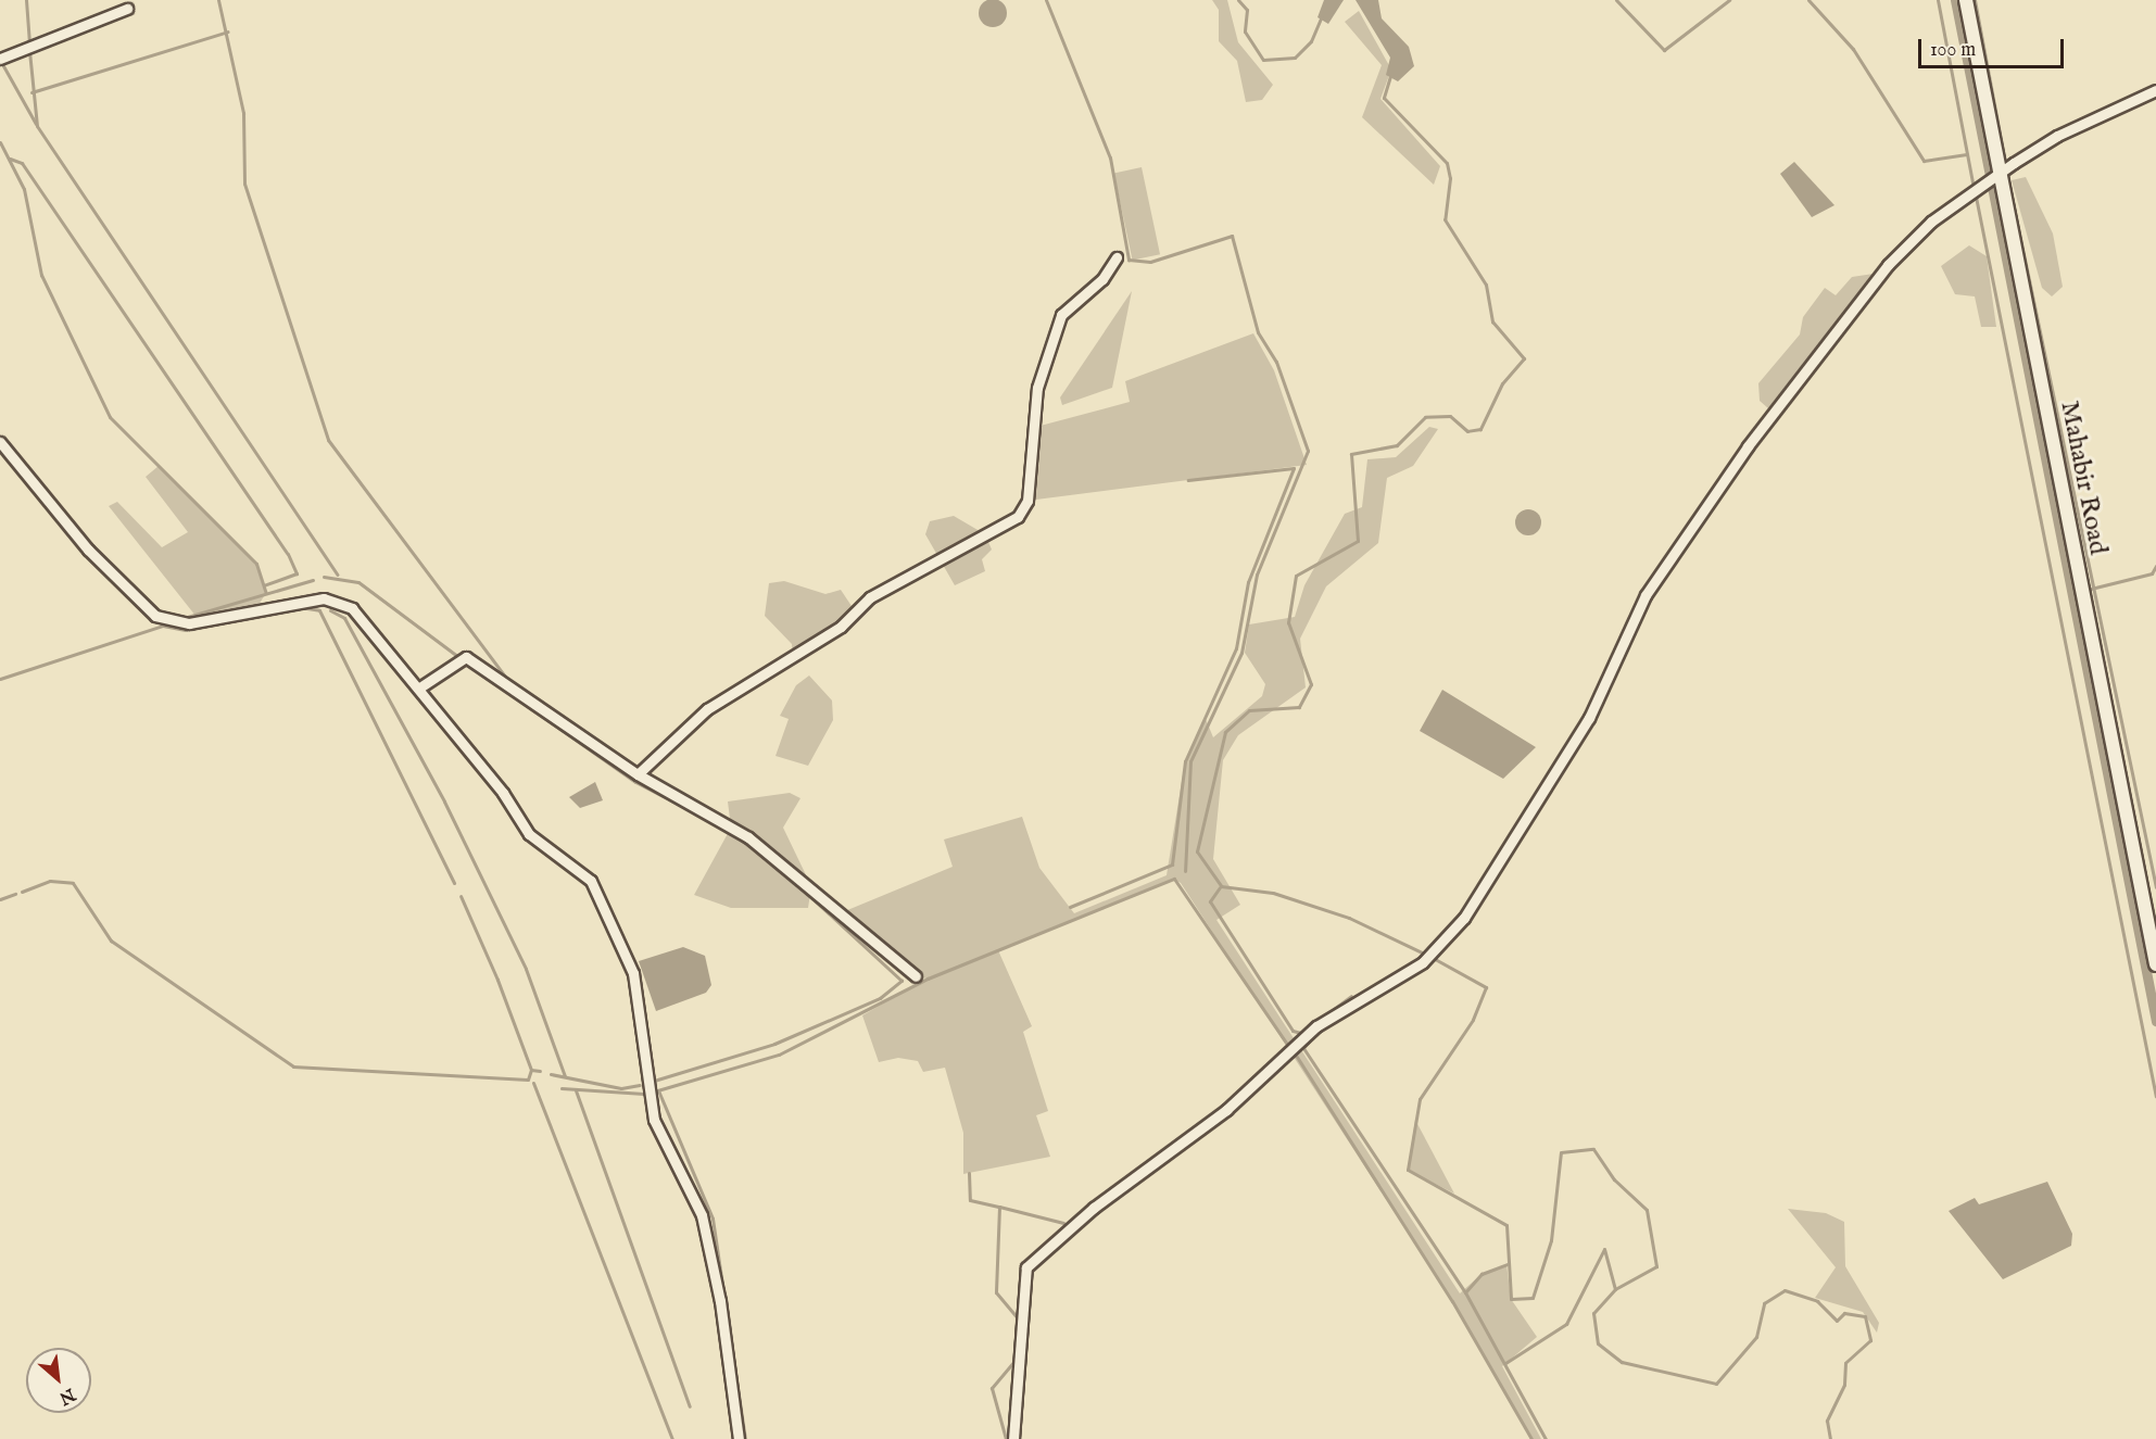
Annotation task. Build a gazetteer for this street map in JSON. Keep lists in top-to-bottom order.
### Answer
{
  "streets": {
    "street": ["Mahabir Road"]
  },
  "scale_bar": "100 m",
  "north": "bottom right"
}
